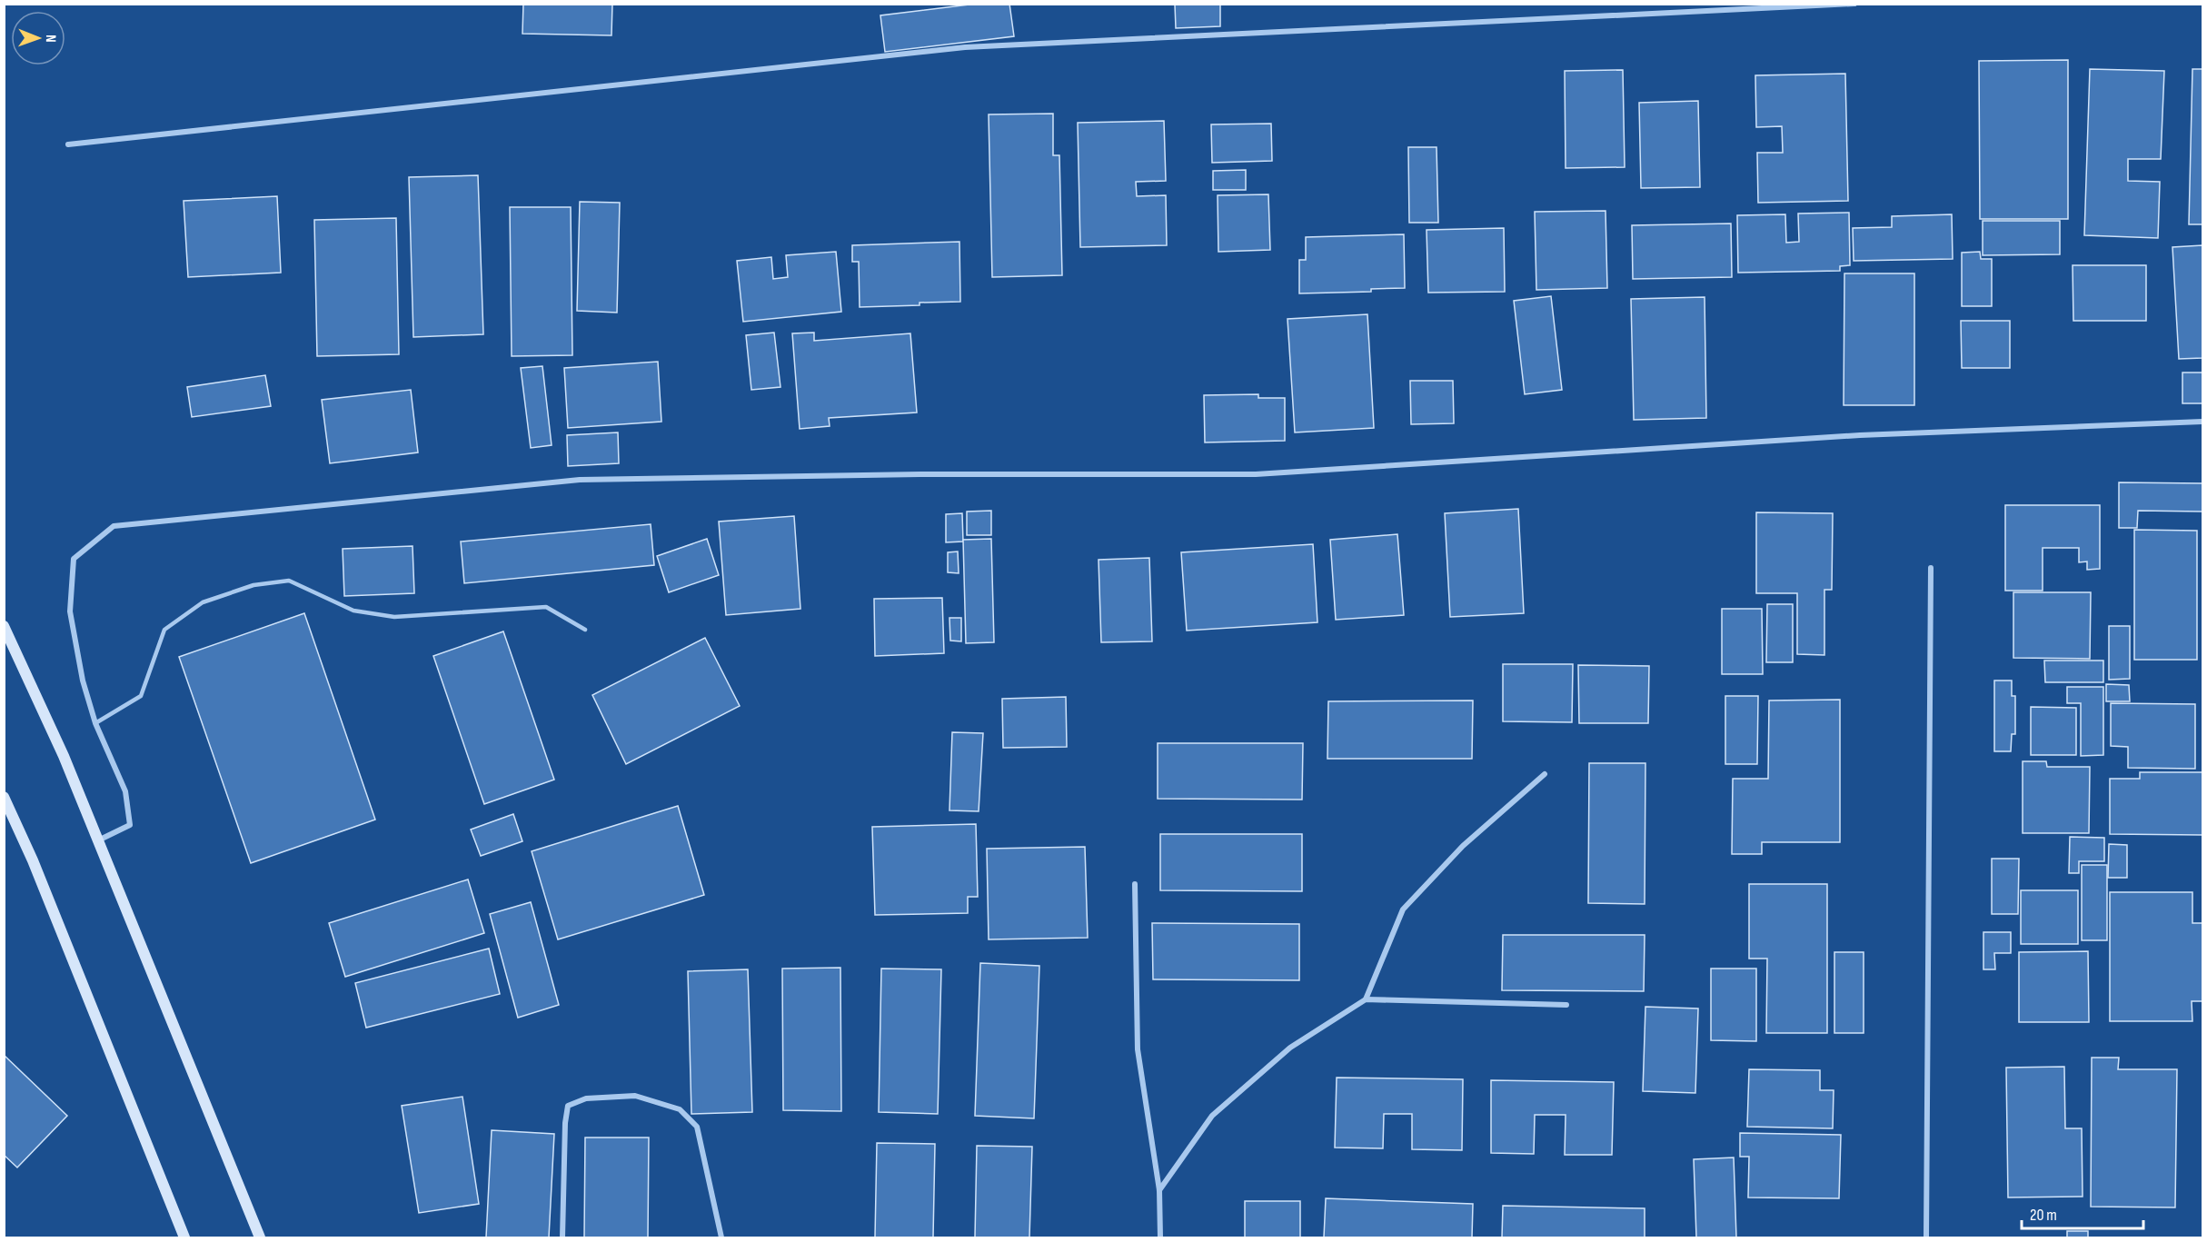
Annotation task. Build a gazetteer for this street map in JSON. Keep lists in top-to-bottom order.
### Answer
{
  "scale_bar": "20 m",
  "north": "right"
}
